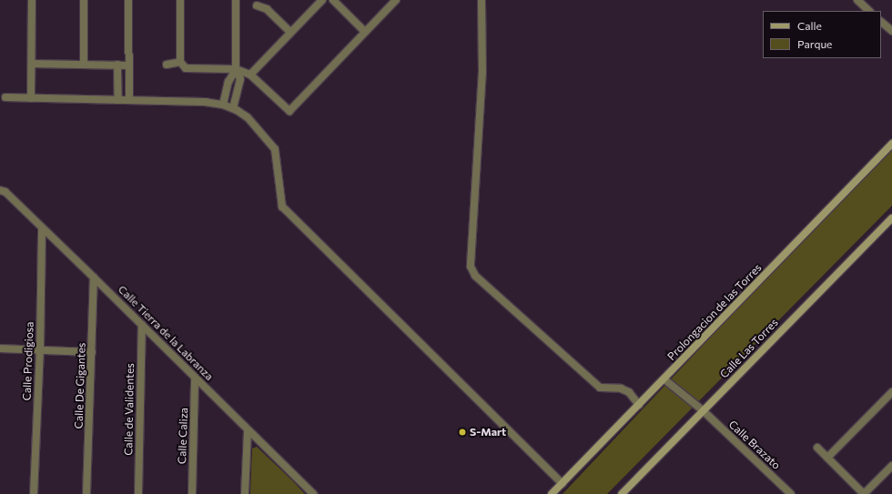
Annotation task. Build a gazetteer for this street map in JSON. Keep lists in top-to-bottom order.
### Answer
{
  "streets": {
    "main road": ["Prolongacion de las Torres", "Calle Las Torres"],
    "street": [
      "Calle Tierra de la Labranza",
      "Calle Prodigiosa",
      "Calle De Gigantes",
      "Calle de Validentes",
      "Calle Caliza",
      "Calle Brazato"
    ]
  },
  "crossings": [
    ["Prolongacion de las Torres", "Calle Brazato"],
    ["Calle Tierra de la Labranza", "Calle Prodigiosa"],
    ["Calle Tierra de la Labranza", "Calle De Gigantes"],
    ["Calle Tierra de la Labranza", "Calle de Validentes"],
    ["Calle Tierra de la Labranza", "Calle Caliza"],
    ["Calle Las Torres", "Calle Brazato"]
  ],
  "places": ["S-Mart"],
  "legend": ["Calle", "Parque"]
}
